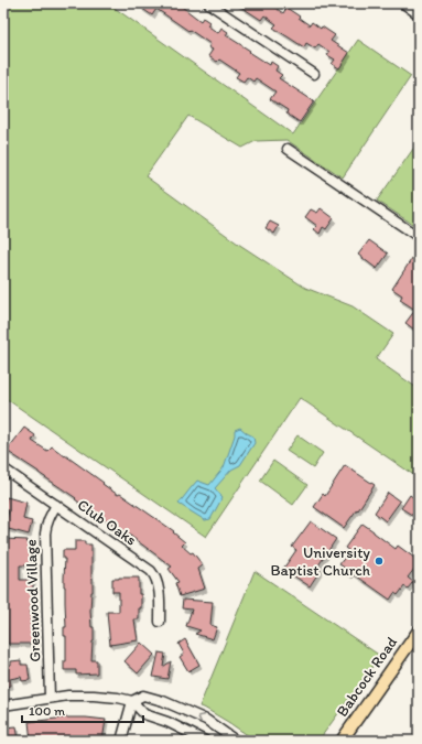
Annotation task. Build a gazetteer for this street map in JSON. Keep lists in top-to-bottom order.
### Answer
{
  "streets": {
    "main road": ["Babcock Road"],
    "street": ["Club Oaks", "Greenwood Village"]
  },
  "crossings": [
    ["Club Oaks", "Greenwood Village"]
  ],
  "places": ["University Baptist Church"],
  "scale_bar": "100 m"
}
